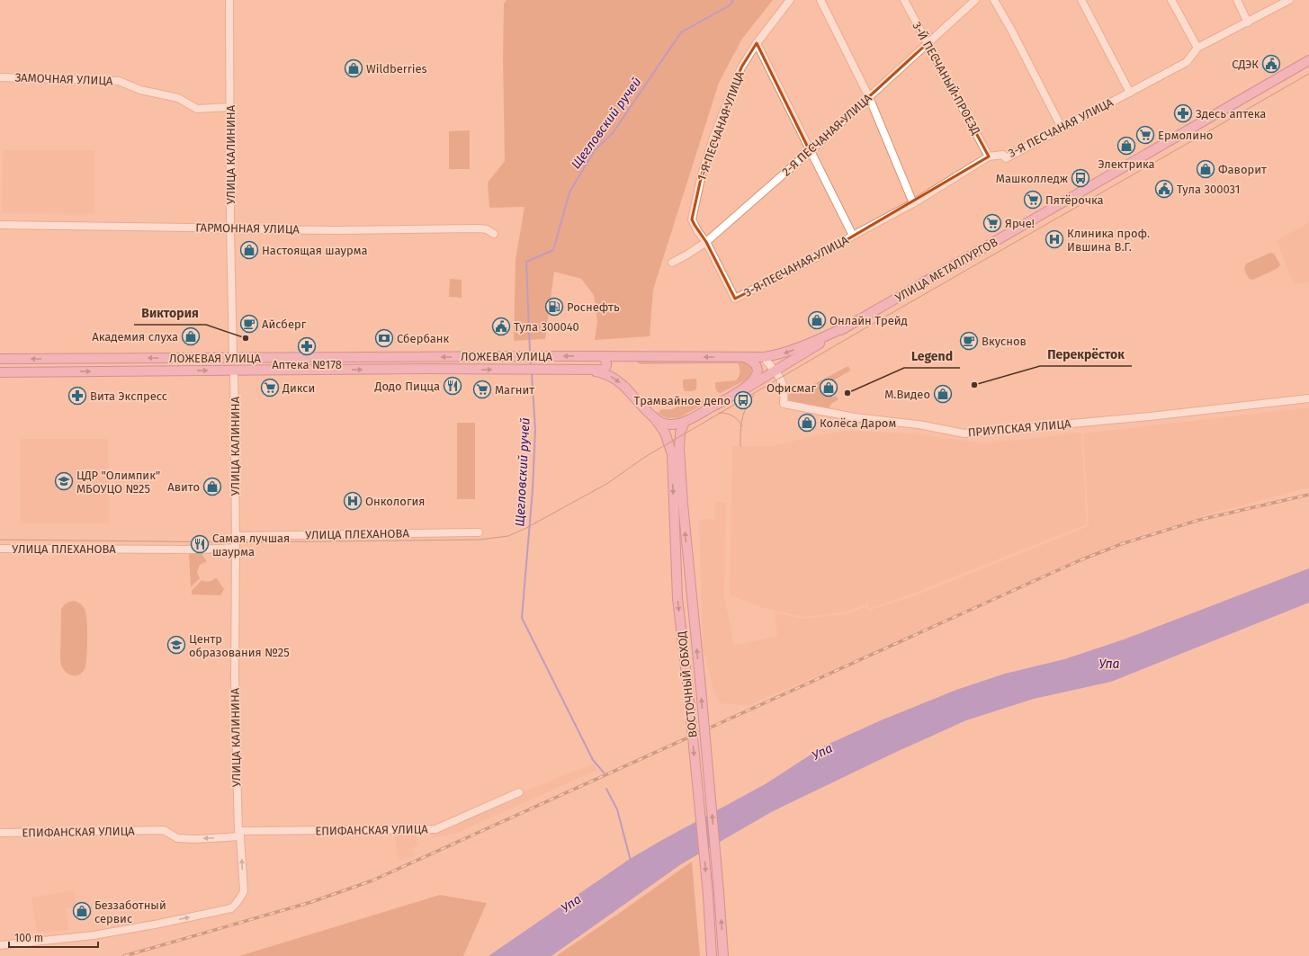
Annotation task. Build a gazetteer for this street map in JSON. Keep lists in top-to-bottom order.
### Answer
{
  "streets": {
    "main road": [
      "УЛИЦА КАЛИНИНА",
      "УЛИЦА МЕТАЛЛУРГОВ",
      "ЛОЖЕВАЯ УЛИЦА",
      "ВОСТОЧНЫЙ ОБХОД"
    ],
    "street": [
      "3-Й ПЕСЧАНЫЙ ПРОЕЗД",
      "ЗАМОЧНАЯ УЛИЦА",
      "1-Я ПЕСЧАНАЯ УЛИЦА",
      "3-Я ПЕСЧАНАЯ УЛИЦА",
      "2-Я ПЕСЧАНАЯ УЛИЦА",
      "ГАРМОННАЯ УЛИЦА",
      "ПРИУПСКАЯ УЛИЦА",
      "УЛИЦА ПЛЕХАНОВА",
      "ЕПИФАНСКАЯ УЛИЦА"
    ]
  },
  "crossings": [
    ["3-Й ПЕСЧАНЫЙ ПРОЕЗД", "3-Я ПЕСЧАНАЯ УЛИЦА"],
    ["3-Й ПЕСЧАНЫЙ ПРОЕЗД", "2-Я ПЕСЧАНАЯ УЛИЦА"],
    ["ЗАМОЧНАЯ УЛИЦА", "УЛИЦА КАЛИНИНА"],
    ["1-Я ПЕСЧАНАЯ УЛИЦА", "3-Я ПЕСЧАНАЯ УЛИЦА"],
    ["1-Я ПЕСЧАНАЯ УЛИЦА", "2-Я ПЕСЧАНАЯ УЛИЦА"],
    ["УЛИЦА КАЛИНИНА", "ГАРМОННАЯ УЛИЦА"],
    ["УЛИЦА КАЛИНИНА", "ЛОЖЕВАЯ УЛИЦА"],
    ["УЛИЦА КАЛИНИНА", "УЛИЦА ПЛЕХАНОВА"],
    ["УЛИЦА КАЛИНИНА", "ЕПИФАНСКАЯ УЛИЦА"],
    ["УЛИЦА МЕТАЛЛУРГОВ", "ЛОЖЕВАЯ УЛИЦА"],
    ["УЛИЦА МЕТАЛЛУРГОВ", "ПРИУПСКАЯ УЛИЦА"],
    ["ЛОЖЕВАЯ УЛИЦА", "ВОСТОЧНЫЙ ОБХОД"]
  ],
  "one_way": ["ЕПИФАНСКАЯ УЛИЦА"],
  "water": ["Щегловский ручей", "Упа"],
  "places": {
    "public building": ["СДЭК", "Тула 300031", "Тула 300040"],
    "shop": [
      "Wildberries",
      "Электрика",
      "Фаворит",
      "Настоящая шаурма",
      "Онлайн Трейд",
      "Академия слуха",
      "Офисмаг",
      "М.Видео",
      "Колёса Даром",
      "Авито",
      "Беззаботный сервис"
    ],
    "pharmacy": ["Здесь аптека", "Аптека №178", "Вита Экспресс"],
    "supermarket": [
      "Ермолино",
      "Пятёрочка",
      "Ярче!",
      "Дикси",
      "Магнит"
    ],
    "bus stop": ["Машколледж", "Трамвайное депо"],
    "hospital": ["Клиника проф. Ившина В.Г.", "Онкология"],
    "fuel station": ["Роснефть"],
    "cafe": ["Айсберг", "Вкуснов"],
    "other": ["Виктория", "Перекрёсток", "Legend"],
    "bank": ["Сбербанк"],
    "restaurant": ["Додо Пицца", "Самая лучшая шаурма"],
    "school or university": ["ЦДР \"Олимпик\" МБОУЦО №25", "Центр образования №25"]
  },
  "scale_bar": "100 m"
}
